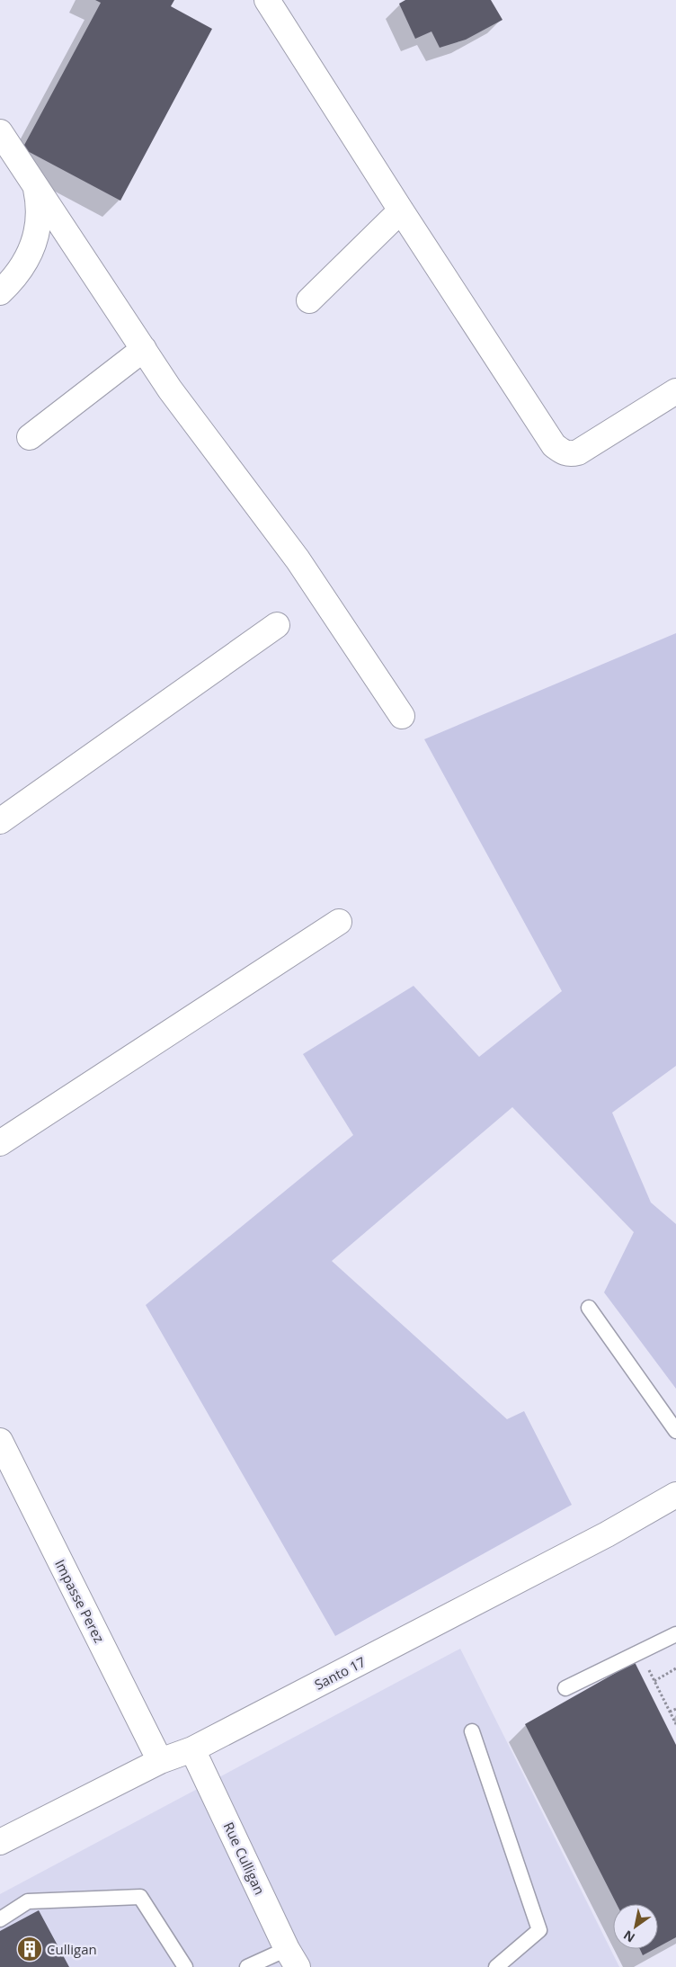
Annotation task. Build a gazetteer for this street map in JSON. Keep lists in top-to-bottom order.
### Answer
{
  "streets": {
    "street": ["Impasse Perez", "Santo 17", "Rue Culligan"]
  },
  "crossings": [
    ["Impasse Perez", "Santo 17"],
    ["Santo 17", "Rue Culligan"]
  ],
  "places": {
    "building": ["Culligan"]
  },
  "north": "bottom left"
}
